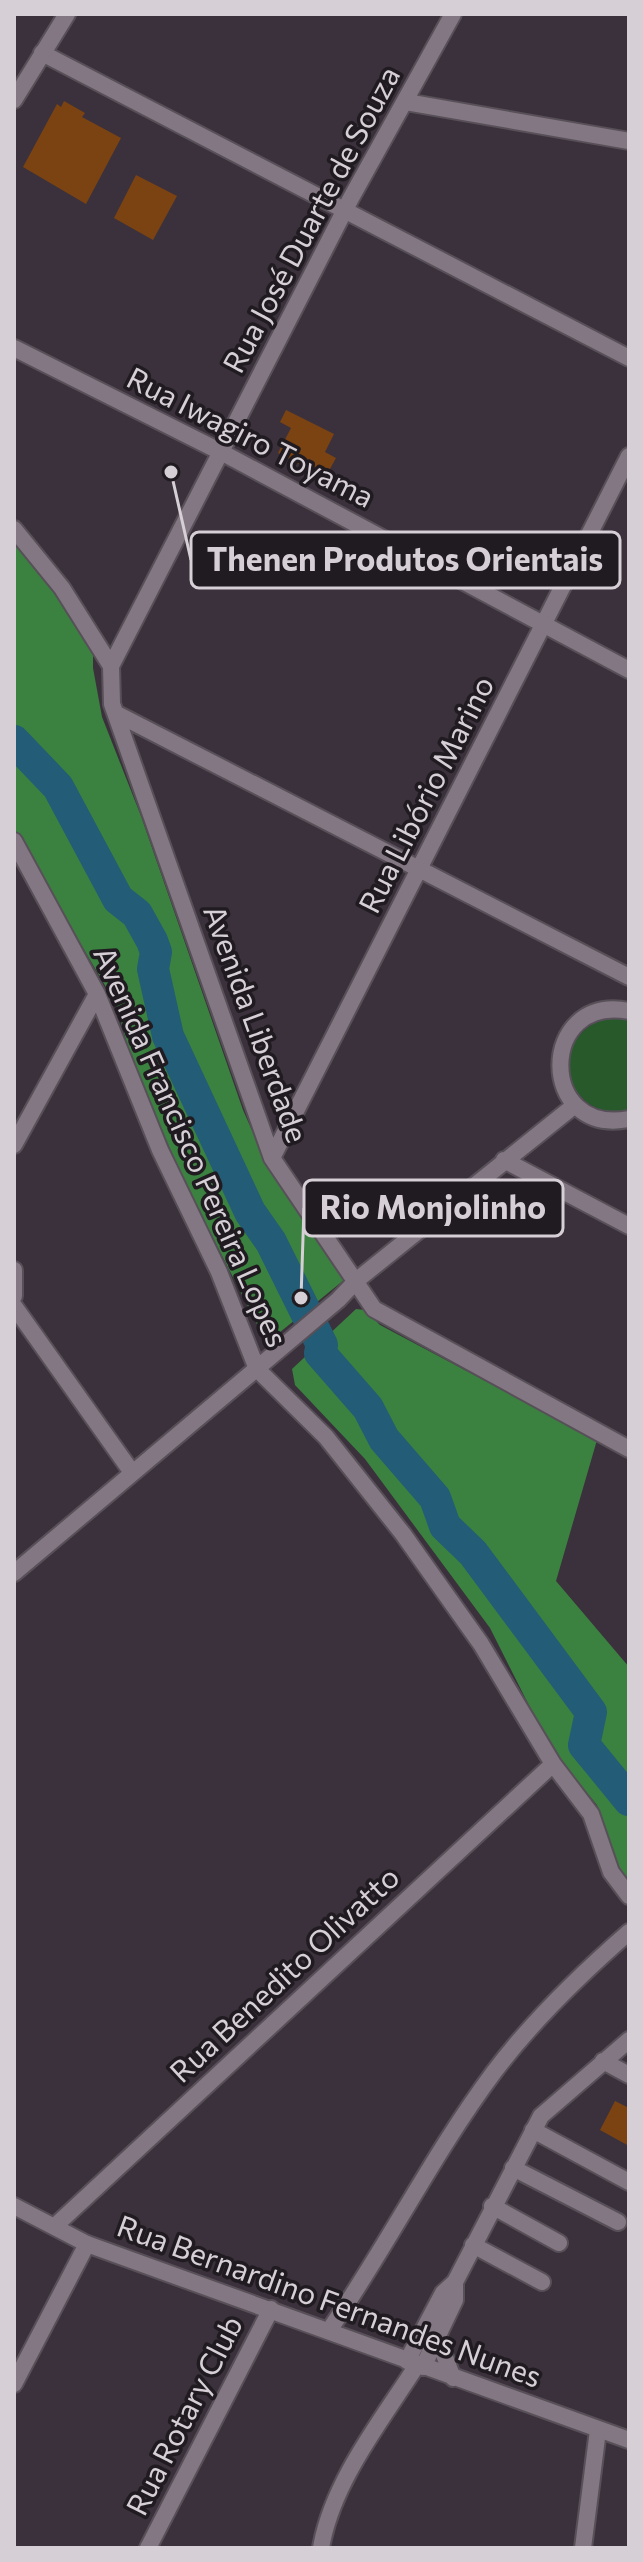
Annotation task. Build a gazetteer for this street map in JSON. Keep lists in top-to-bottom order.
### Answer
{
  "streets": {
    "street": [
      "Rua José Duarte de Souza",
      "Rua Iwagiro Toyama",
      "Rua Libório Marino",
      "Avenida Liberdade",
      "Avenida Francisco Pereira Lopes",
      "Rua Benedito Olivatto",
      "Rua Bernardino Fernandes Nunes",
      "Rua Rotary Club"
    ]
  },
  "crossings": [
    ["Rua José Duarte de Souza", "Rua Iwagiro Toyama"],
    ["Rua José Duarte de Souza", "Avenida Liberdade"],
    ["Rua Iwagiro Toyama", "Rua Libório Marino"],
    ["Rua Libório Marino", "Avenida Liberdade"],
    ["Avenida Francisco Pereira Lopes", "Rua Benedito Olivatto"],
    ["Rua Benedito Olivatto", "Rua Bernardino Fernandes Nunes"],
    ["Rua Bernardino Fernandes Nunes", "Rua Rotary Club"]
  ],
  "places": ["Thenen Produtos Orientais", "Rio Monjolinho"]
}
